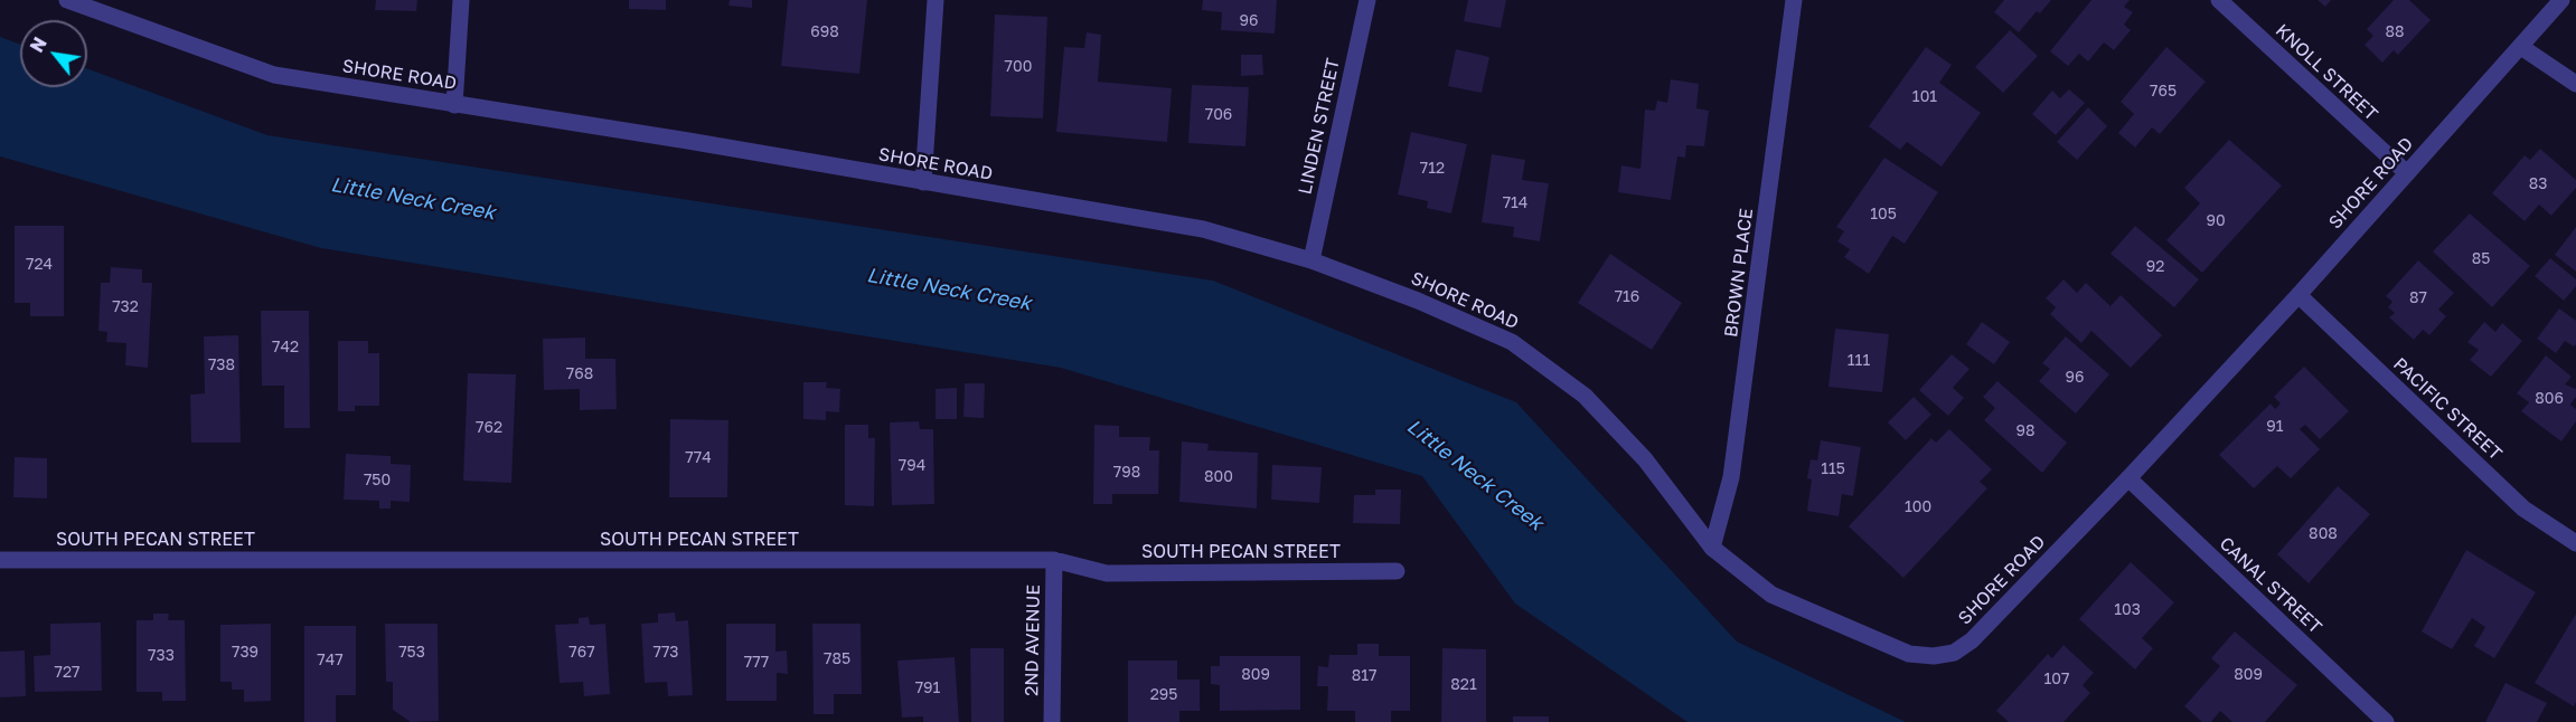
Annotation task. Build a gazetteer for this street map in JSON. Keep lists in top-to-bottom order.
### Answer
{
  "streets": {
    "street": [
      "KNOLL STREET",
      "SHORE ROAD",
      "LINDEN STREET",
      "BROWN PLACE",
      "PACIFIC STREET",
      "SOUTH PECAN STREET",
      "CANAL STREET",
      "2ND AVENUE"
    ]
  },
  "crossings": [
    ["KNOLL STREET", "SHORE ROAD"],
    ["SHORE ROAD", "LINDEN STREET"],
    ["SHORE ROAD", "BROWN PLACE"],
    ["SHORE ROAD", "PACIFIC STREET"],
    ["SHORE ROAD", "CANAL STREET"],
    ["SOUTH PECAN STREET", "2ND AVENUE"]
  ],
  "water": ["Little Neck Creek"],
  "house_numbers": [
    "96",
    "698",
    "88",
    "700",
    "765",
    "101",
    "706",
    "712",
    "83",
    "714",
    "105",
    "90",
    "85",
    "724",
    "92",
    "716",
    "87",
    "732",
    "742",
    "111",
    "738",
    "768",
    "96",
    "806",
    "91",
    "762",
    "98",
    "774",
    "794",
    "115",
    "798",
    "800",
    "750",
    "100",
    "808",
    "103",
    "739",
    "753",
    "767",
    "773",
    "733",
    "785",
    "747",
    "777",
    "727",
    "809",
    "809",
    "817",
    "107",
    "821",
    "791",
    "295"
  ],
  "north": "top left"
}
